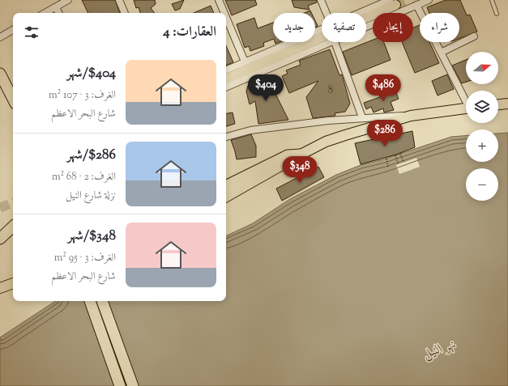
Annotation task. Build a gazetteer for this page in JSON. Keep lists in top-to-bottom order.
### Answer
{
  "water": ["نهر النيل"],
  "house_numbers": ["8"],
  "north": "right",
  "page": {
    "chip": [
      "شراء",
      "إيجار",
      "تصفية",
      "جديد"
    ],
    "heading": "العقارات: 4",
    "map_buttons": ["+", "−"],
    "list": [
      {
        "name": "$404/شهر",
        "note": "الغرف: 3 · 107 m² · شارع البحر الاعظم"
      },
      {
        "name": "$286/شهر",
        "note": "الغرف: 2 · 68 m² · نزلة شارع النيل"
      },
      {
        "name": "$348/شهر",
        "note": "الغرف: 3 · 95 m² · شارع البحر الاعظم"
      }
    ],
    "price": [
      "$404",
      "$486",
      "$286",
      "$348"
    ]
  }
}
